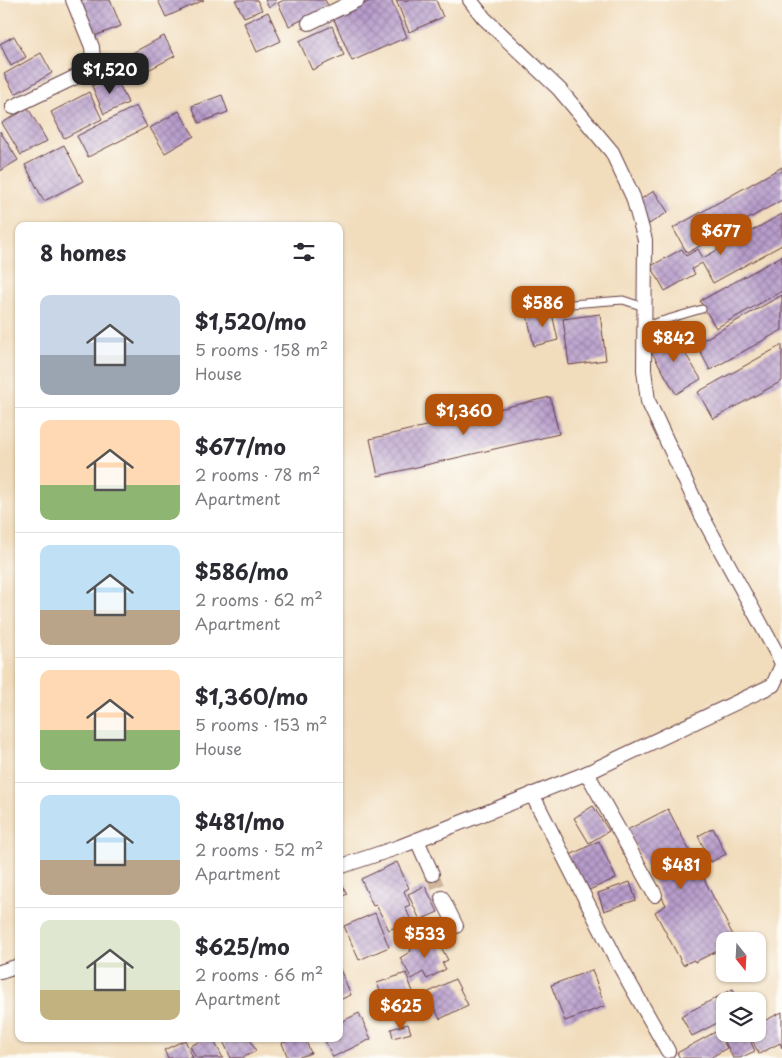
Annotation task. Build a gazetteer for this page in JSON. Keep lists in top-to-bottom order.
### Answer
{
  "north": "bottom",
  "page": {
    "price": [
      "$1,520",
      "$677",
      "$586",
      "$842",
      "$1,360",
      "$481",
      "$533",
      "$625"
    ],
    "heading": "8 homes",
    "list": [
      {
        "name": "$1,520/mo",
        "note": "5 rooms · 158 m² · House"
      },
      {
        "name": "$677/mo",
        "note": "2 rooms · 78 m² · Apartment"
      },
      {
        "name": "$586/mo",
        "note": "2 rooms · 62 m² · Apartment"
      },
      {
        "name": "$1,360/mo",
        "note": "5 rooms · 153 m² · House"
      },
      {
        "name": "$481/mo",
        "note": "2 rooms · 52 m² · Apartment"
      },
      {
        "name": "$625/mo",
        "note": "2 rooms · 66 m² · Apartment"
      }
    ]
  }
}
